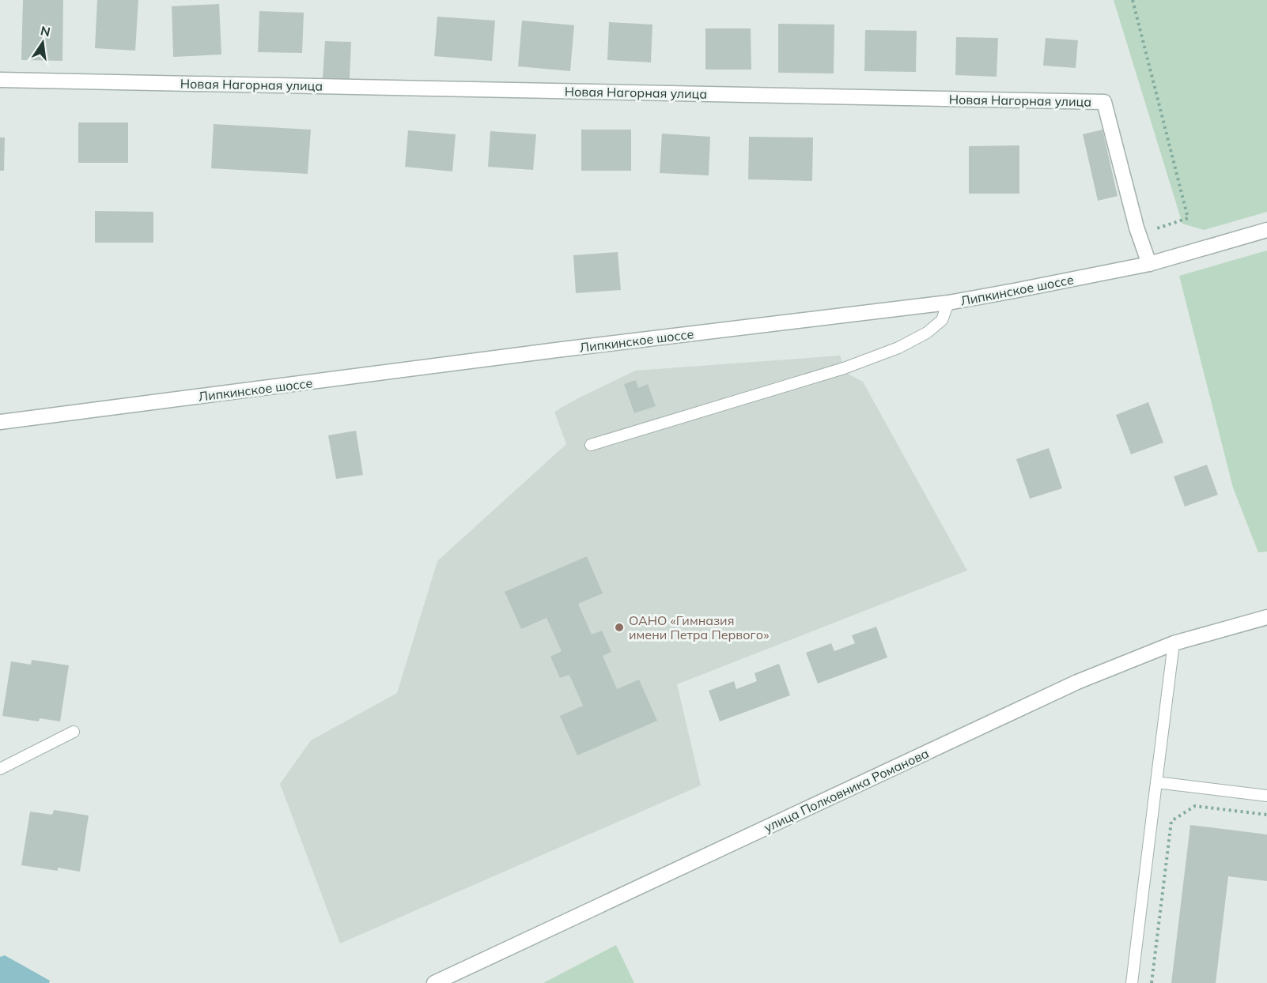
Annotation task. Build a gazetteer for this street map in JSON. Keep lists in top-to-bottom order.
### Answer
{
  "streets": {
    "street": ["Новая Нагорная улица", "Липкинское шоссе", "улица Полковника Романова"]
  },
  "crossings": [
    ["Новая Нагорная улица", "Липкинское шоссе"]
  ],
  "places": ["ОАНО «Гимназия имени Петра Первого»"],
  "north": "top"
}
